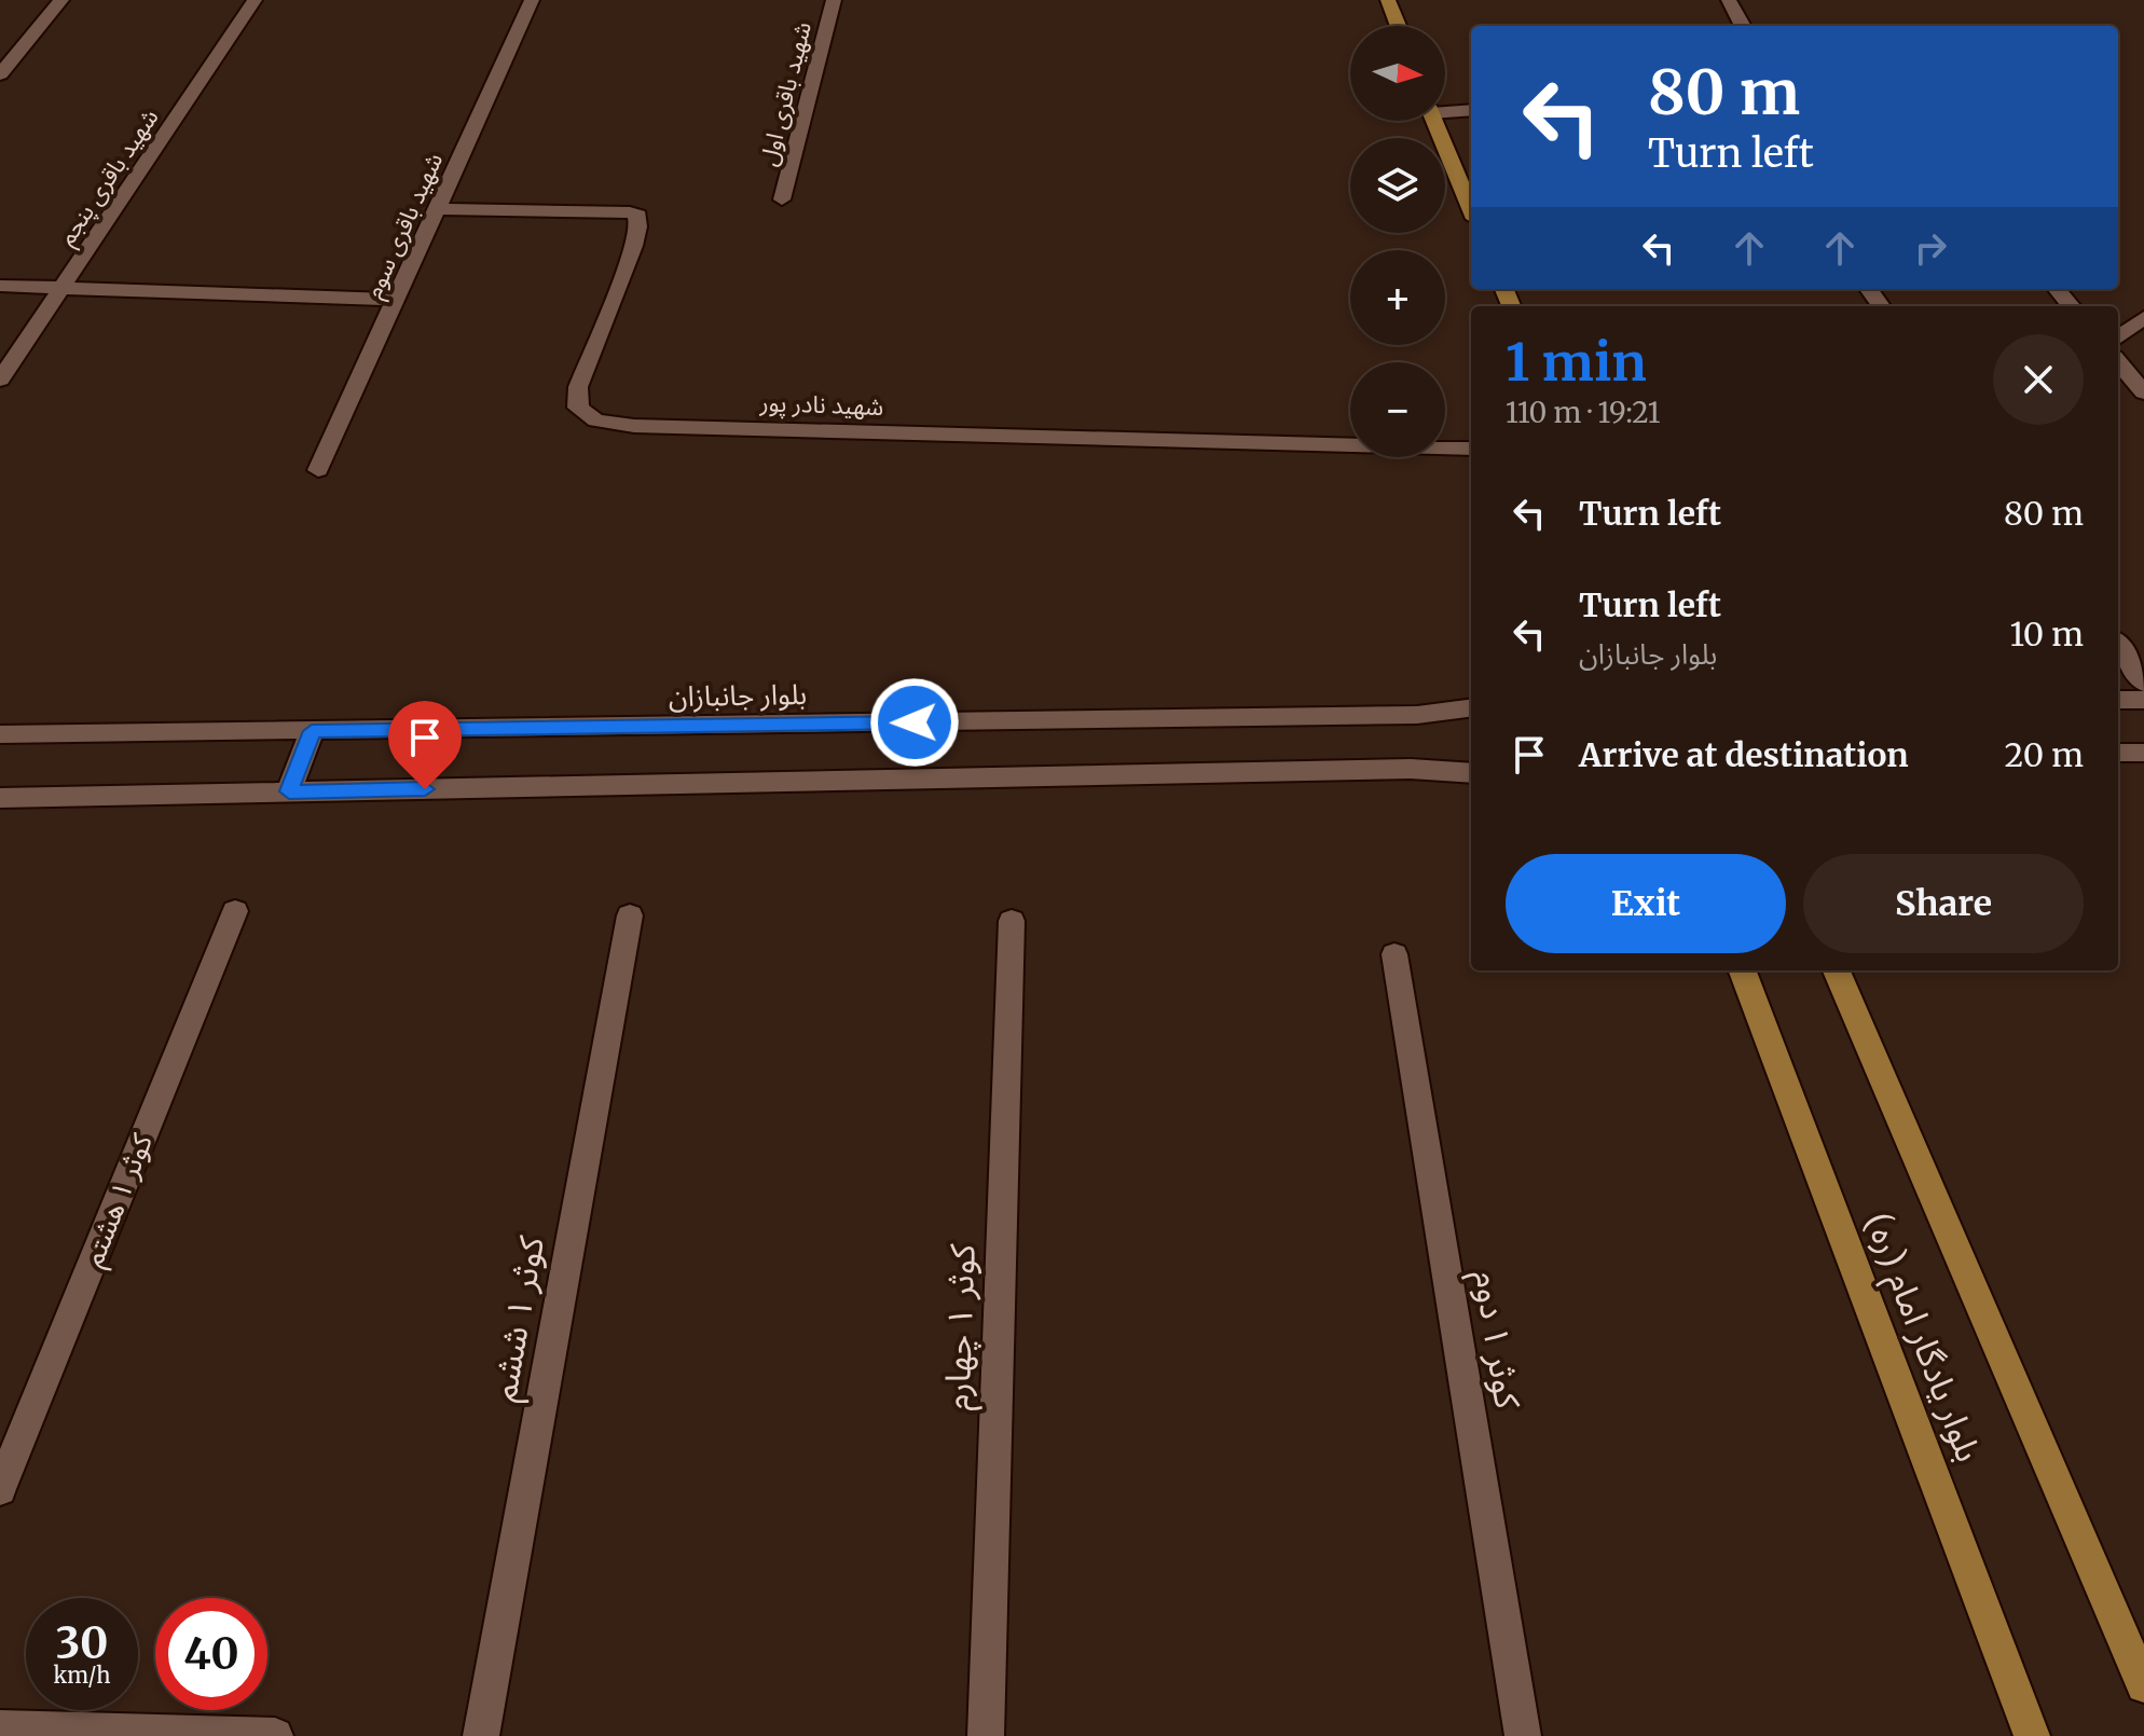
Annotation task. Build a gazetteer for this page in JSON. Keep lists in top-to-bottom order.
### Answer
{
  "streets": {
    "main road": ["بلوار یادگار امام (ره)"],
    "street": [
      "شهید باقری اول",
      "شهید باقری پنجم",
      "شهید باقری سوم",
      "شهید نادر پور",
      "بلوار جانبازان",
      "کوثر ۱ هشتم",
      "کوثر ۱ ششم",
      "کوثر ۱ چهارم",
      "کوثر ۱ دوم"
    ]
  },
  "crossings": [
    ["شهید باقری سوم", "شهید نادر پور"]
  ],
  "north": "right",
  "page": {
    "map_buttons": ["+", "−"],
    "turn": ["80 m", "Turn left"],
    "heading": ["1 min", "110 m · 19:21"],
    "list": [
      {
        "name": "Turn left",
        "value": "80 m"
      },
      {
        "name": "Turn left",
        "note": "بلوار جانبازان",
        "value": "10 m"
      },
      {
        "name": "Arrive at destination",
        "value": "20 m"
      }
    ],
    "buttons": ["Exit", "Share"],
    "speed": "30 km/h",
    "limit": "40"
  }
}
